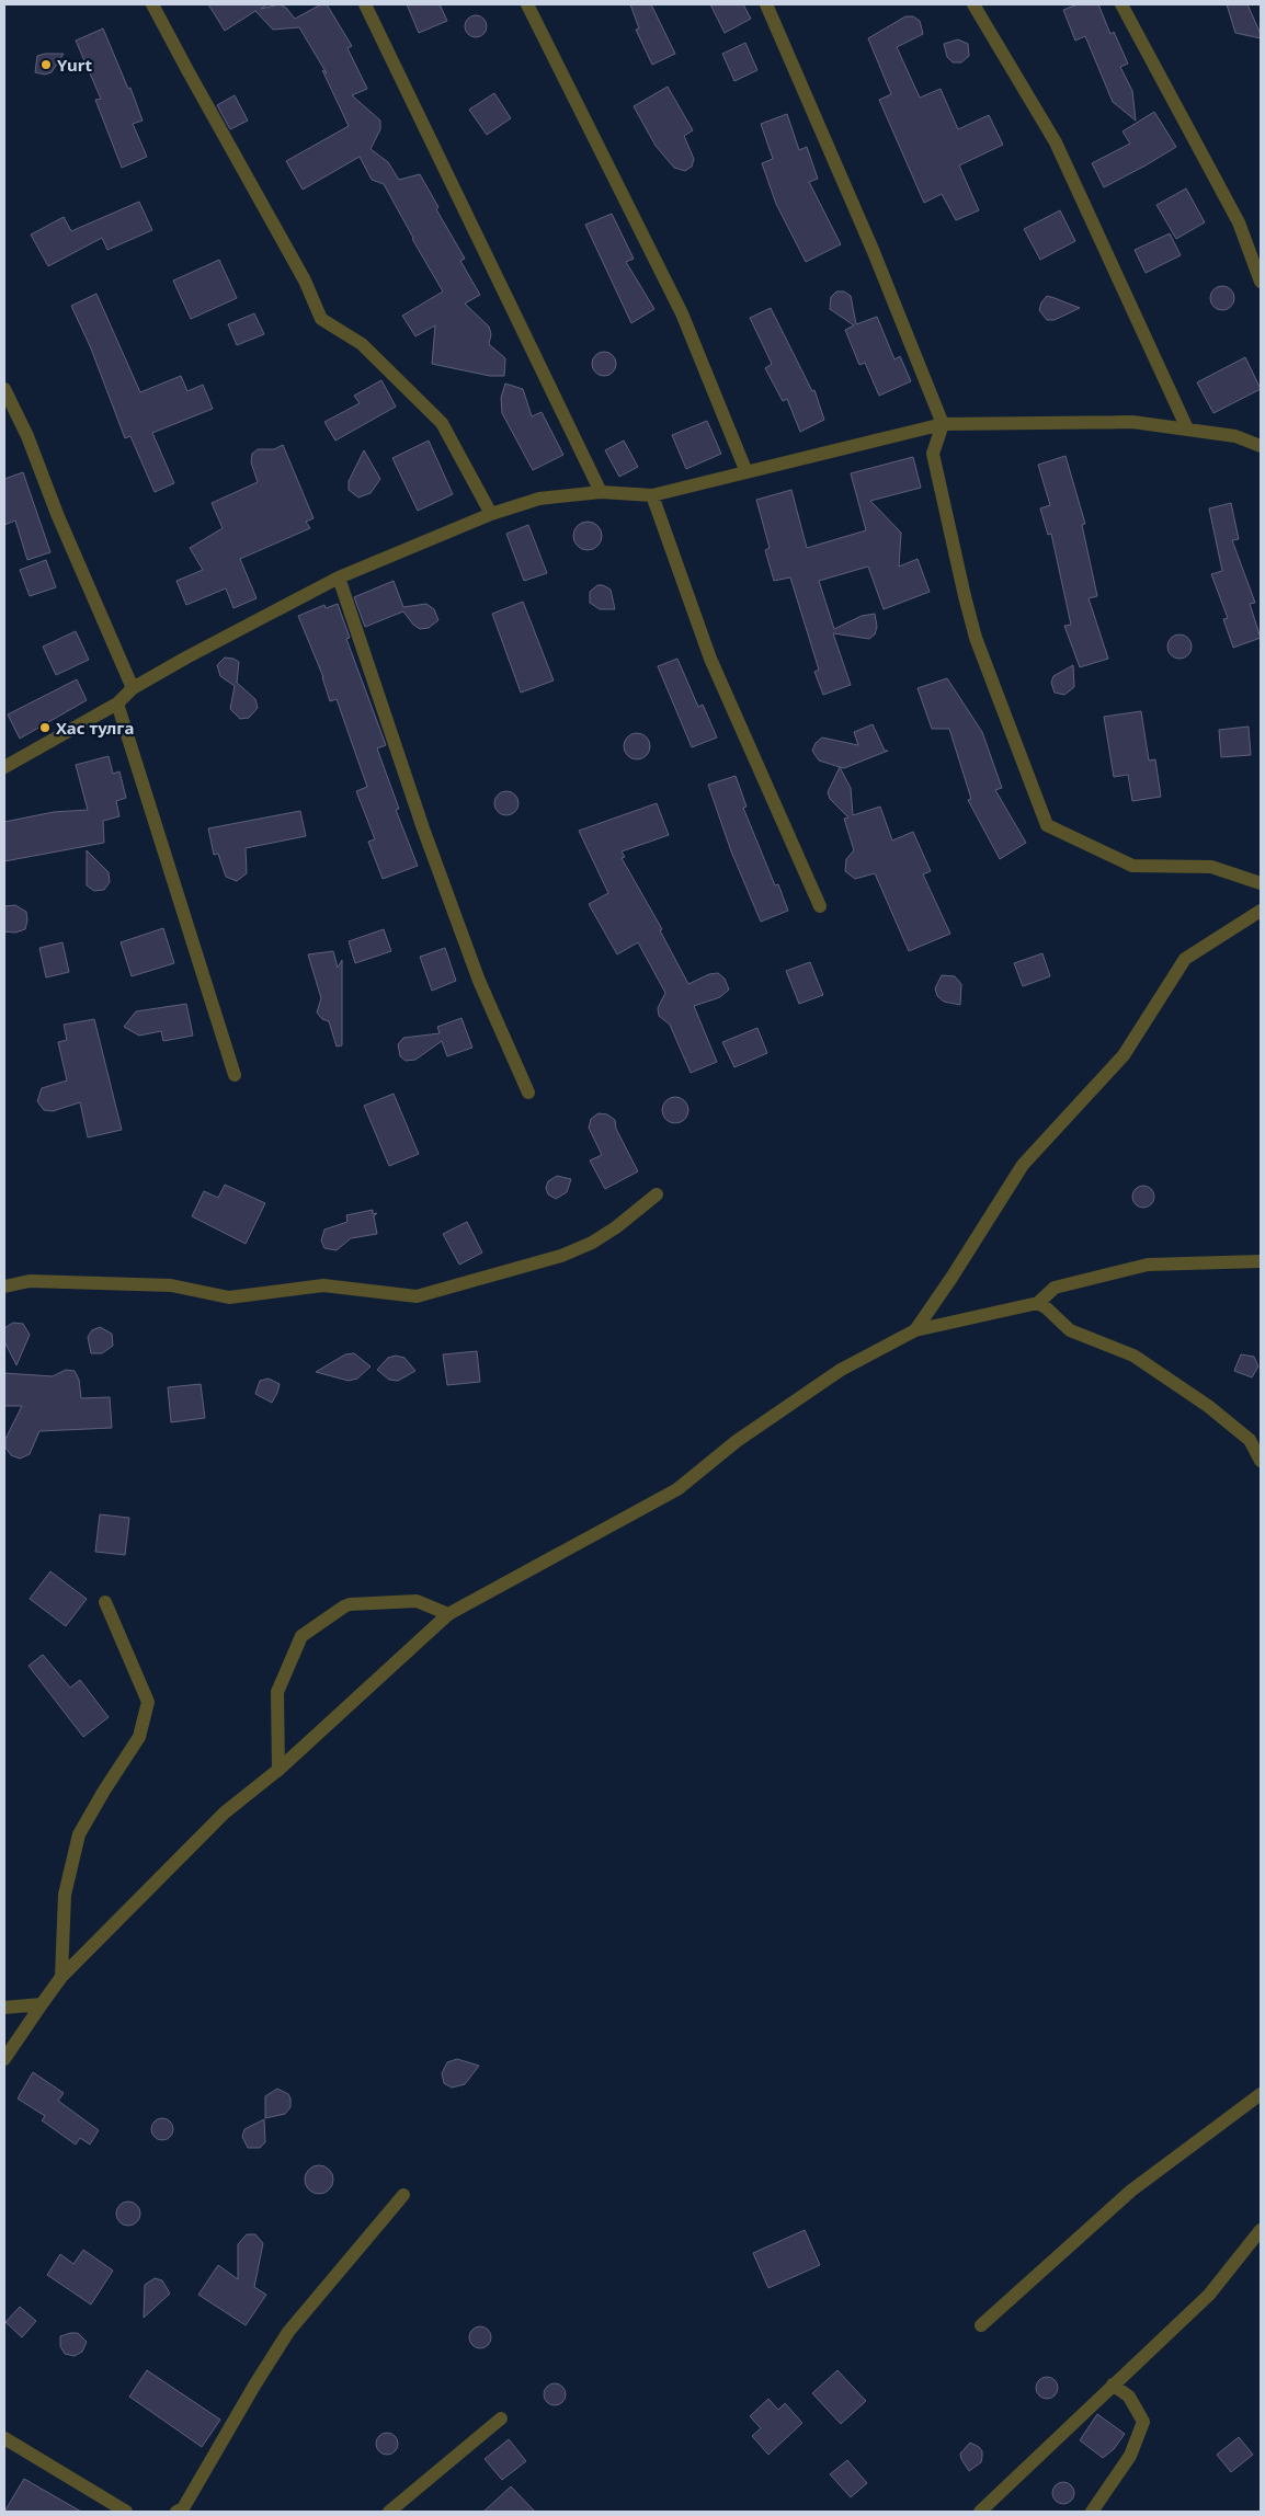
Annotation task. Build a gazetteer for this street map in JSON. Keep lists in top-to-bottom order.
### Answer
{
  "places": ["Yurt", "Хас тулга"]
}
